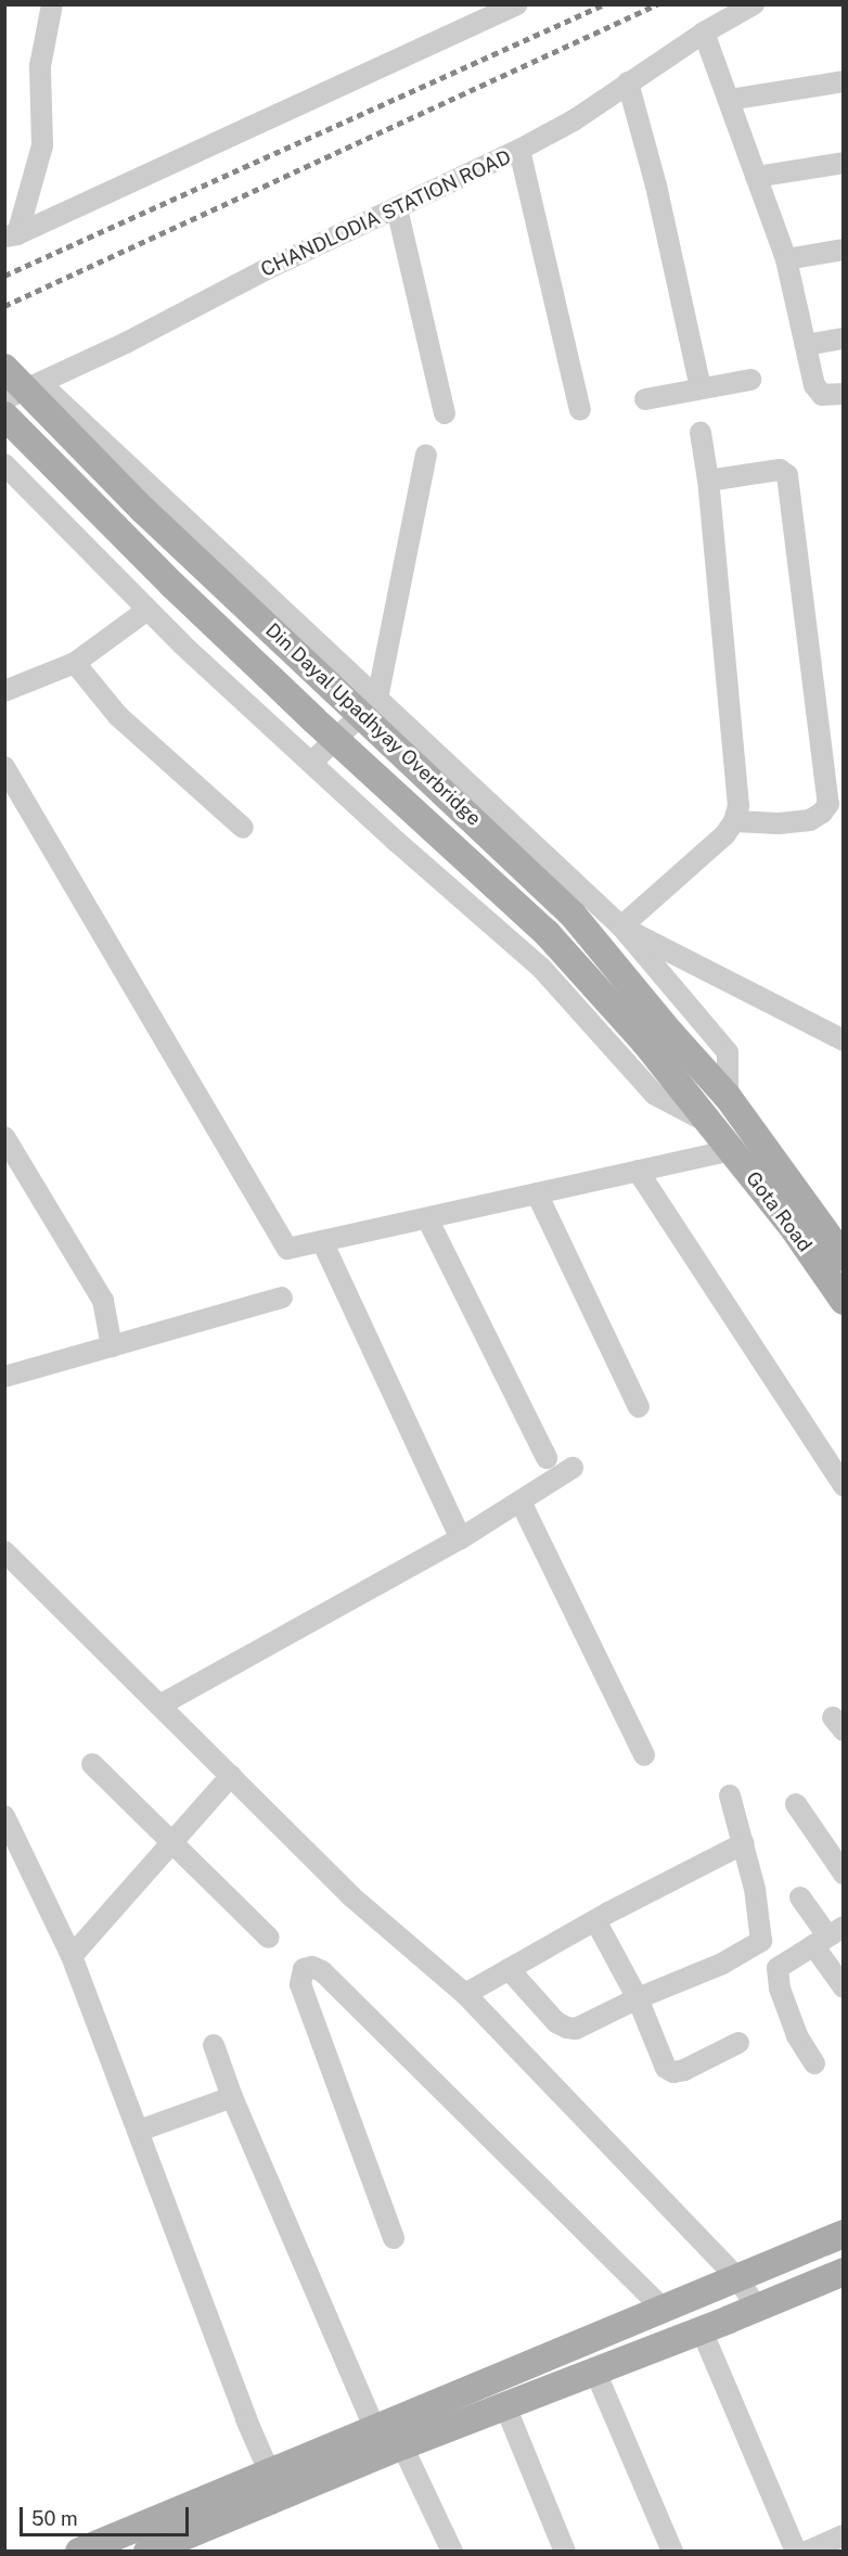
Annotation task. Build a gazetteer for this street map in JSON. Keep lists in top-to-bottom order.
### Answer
{
  "streets": {
    "main road": ["Din Dayal Upadhyay Overbridge", "Gota Road"],
    "street": ["CHANDLODIA STATION ROAD"]
  },
  "crossings": [
    ["Din Dayal Upadhyay Overbridge", "Gota Road"]
  ],
  "scale_bar": "50 m"
}
